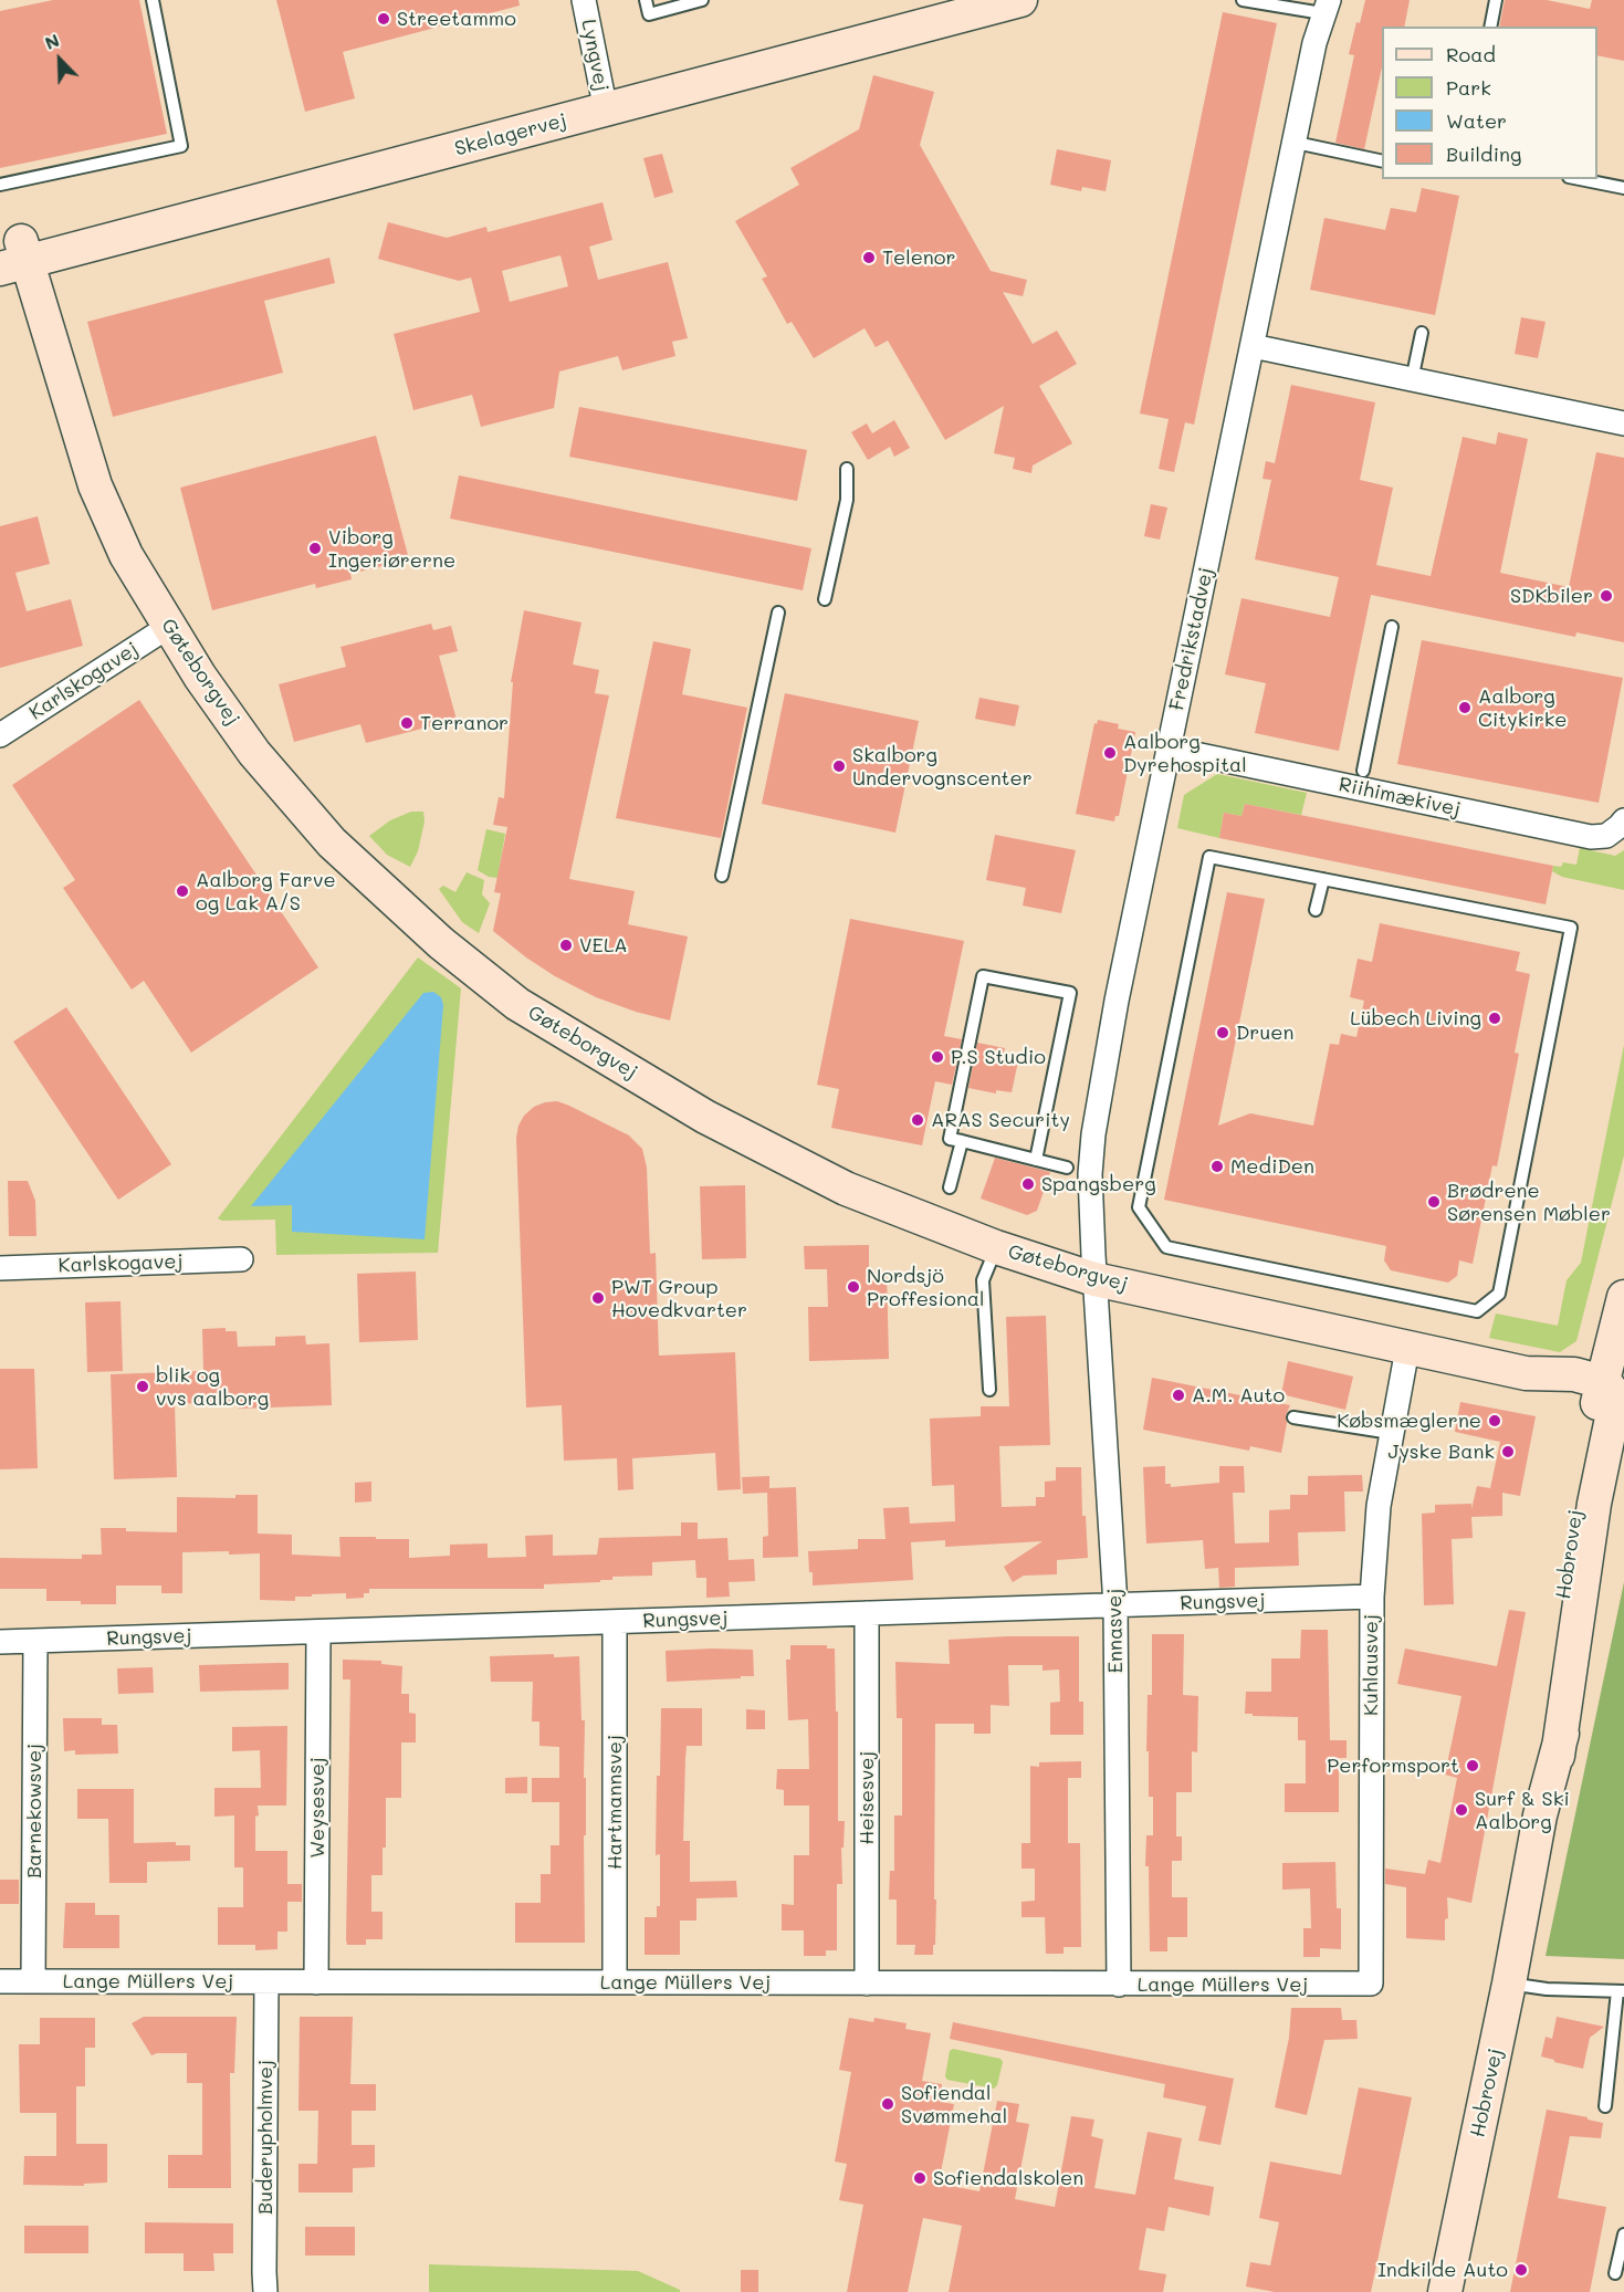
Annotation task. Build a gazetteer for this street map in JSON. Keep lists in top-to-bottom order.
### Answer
{
  "streets": {
    "street": [
      "Lyngvej",
      "Skelagervej",
      "Fredrikstadvej",
      "Gøteborgvej",
      "Karlskogavej",
      "Riihimækivej",
      "Hobrovej",
      "Rungsvej",
      "Ennasvej",
      "Kuhlausvej",
      "Heisesvej",
      "Hartmannsvej",
      "Weysesvej",
      "Barnekowsvej",
      "Lange Müllers Vej",
      "Buderupholmvej"
    ]
  },
  "crossings": [
    ["Lyngvej", "Skelagervej"],
    ["Skelagervej", "Gøteborgvej"],
    ["Fredrikstadvej", "Gøteborgvej"],
    ["Fredrikstadvej", "Riihimækivej"],
    ["Fredrikstadvej", "Ennasvej"],
    ["Gøteborgvej", "Karlskogavej"],
    ["Gøteborgvej", "Hobrovej"],
    ["Gøteborgvej", "Ennasvej"],
    ["Gøteborgvej", "Kuhlausvej"],
    ["Rungsvej", "Ennasvej"],
    ["Rungsvej", "Kuhlausvej"],
    ["Rungsvej", "Heisesvej"],
    ["Rungsvej", "Hartmannsvej"],
    ["Rungsvej", "Weysesvej"],
    ["Rungsvej", "Barnekowsvej"],
    ["Ennasvej", "Lange Müllers Vej"],
    ["Kuhlausvej", "Lange Müllers Vej"],
    ["Heisesvej", "Lange Müllers Vej"],
    ["Hartmannsvej", "Lange Müllers Vej"],
    ["Weysesvej", "Lange Müllers Vej"],
    ["Barnekowsvej", "Lange Müllers Vej"],
    ["Lange Müllers Vej", "Buderupholmvej"]
  ],
  "places": [
    "Streetammo",
    "Telenor",
    "Viborg Ingeriørerne",
    "SDKbiler",
    "Aalborg Citykirke",
    "Terranor",
    "Aalborg Dyrehospital",
    "Skalborg Undervognscenter",
    "Aalborg Farve og Lak A/S",
    "VELA",
    "Lübech Living",
    "Druen",
    "P.S Studio",
    "ARAS Security",
    "MediDen",
    "Spangsberg",
    "Brødrene Sørensen Møbler",
    "Nordsjö Proffesional",
    "PWT Group Hovedkvarter",
    "blik og vvs aalborg",
    "A.M. Auto",
    "Købsmæglerne",
    "Jyske Bank",
    "Performsport",
    "Surf & Ski Aalborg",
    "Sofiendal Svømmehal",
    "Sofiendalskolen",
    "Indkilde Auto"
  ],
  "legend": [
    "Road",
    "Park",
    "Water",
    "Building"
  ],
  "north": "top left"
}
